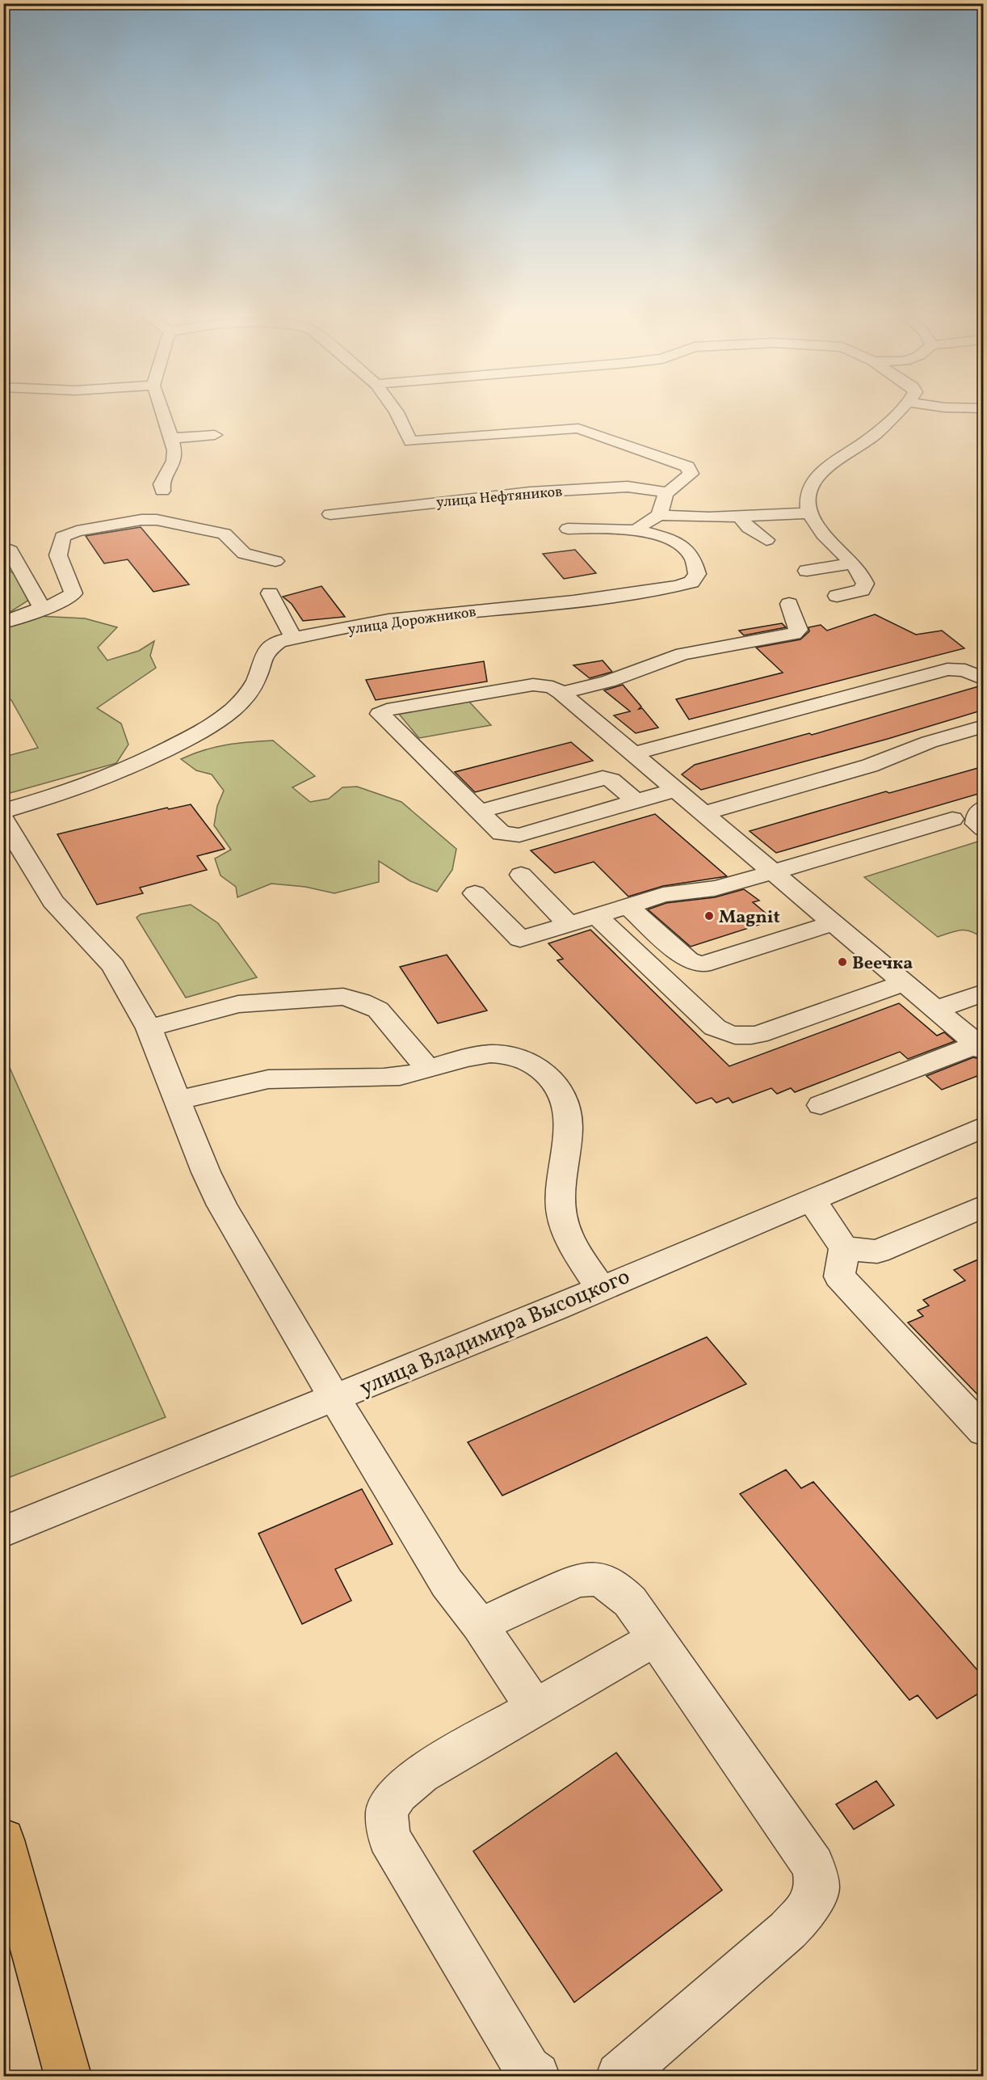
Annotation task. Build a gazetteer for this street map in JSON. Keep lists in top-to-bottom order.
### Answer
{
  "streets": {
    "street": ["улица Нефтяников", "улица Дорожников", "улица Владимира Высоцкого"]
  },
  "places": ["Magnit", "Веечка"]
}
